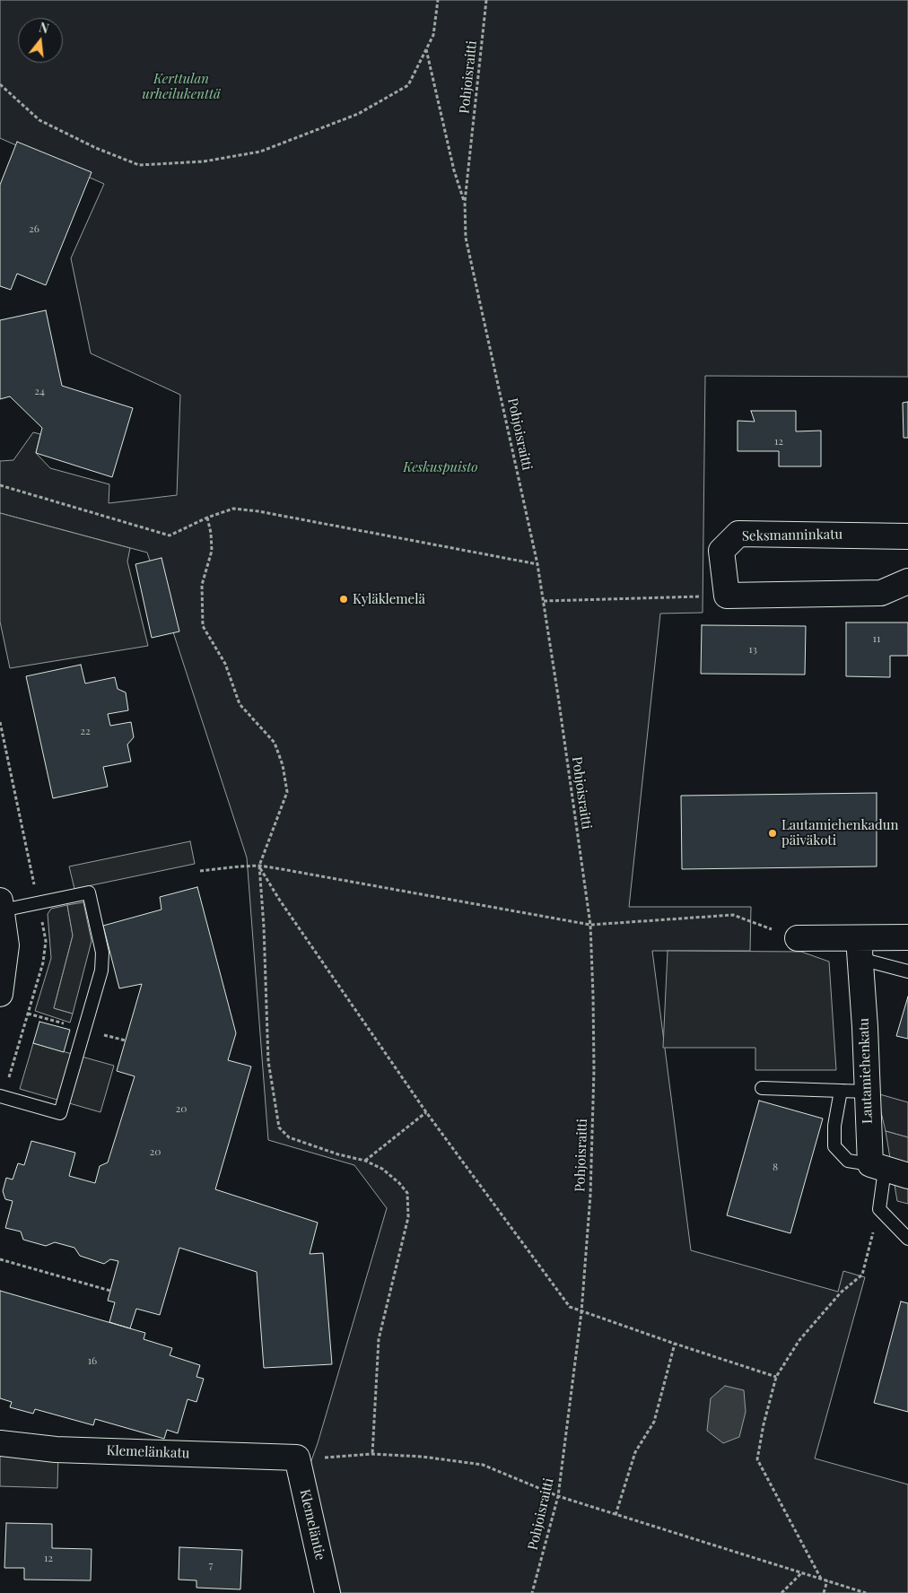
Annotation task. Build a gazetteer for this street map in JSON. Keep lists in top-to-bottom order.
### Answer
{
  "streets": {
    "street": [
      "Seksmanninkatu",
      "Lautamiehenkatu",
      "Klemelänkatu",
      "Klemeläntie"
    ],
    "path": ["Pohjoisraitti"]
  },
  "crossings": [
    ["Klemelänkatu", "Klemeläntie"]
  ],
  "parks": ["Kerttulan urheilukenttä", "Keskuspuisto"],
  "places": ["Kyläklemelä", "Lautamiehenkadun päiväkoti"],
  "house_numbers": [
    "26",
    "24",
    "12",
    "11",
    "13",
    "22",
    "20",
    "20",
    "8",
    "16",
    "12",
    "7"
  ],
  "north": "top"
}
